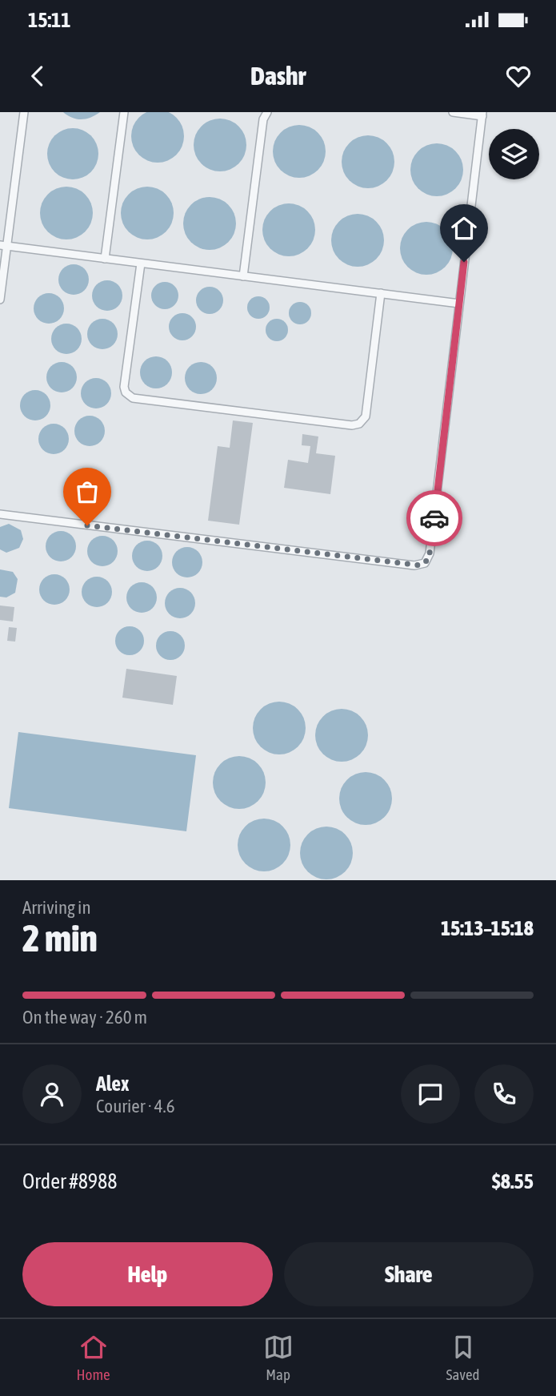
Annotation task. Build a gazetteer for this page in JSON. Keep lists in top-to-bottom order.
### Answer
{
  "page": {
    "status": "15:11",
    "header": "Dashr",
    "heading": ["2 min", "Arriving in", "15:13–15:18"],
    "panel": [
      "Alex",
      "Courier · 4.6",
      "Order #8988",
      "$8.55"
    ],
    "bar": "On the way · 260 m",
    "buttons": ["Help", "Share"],
    "tabs": ["Home", "Map", "Saved"]
  }
}
